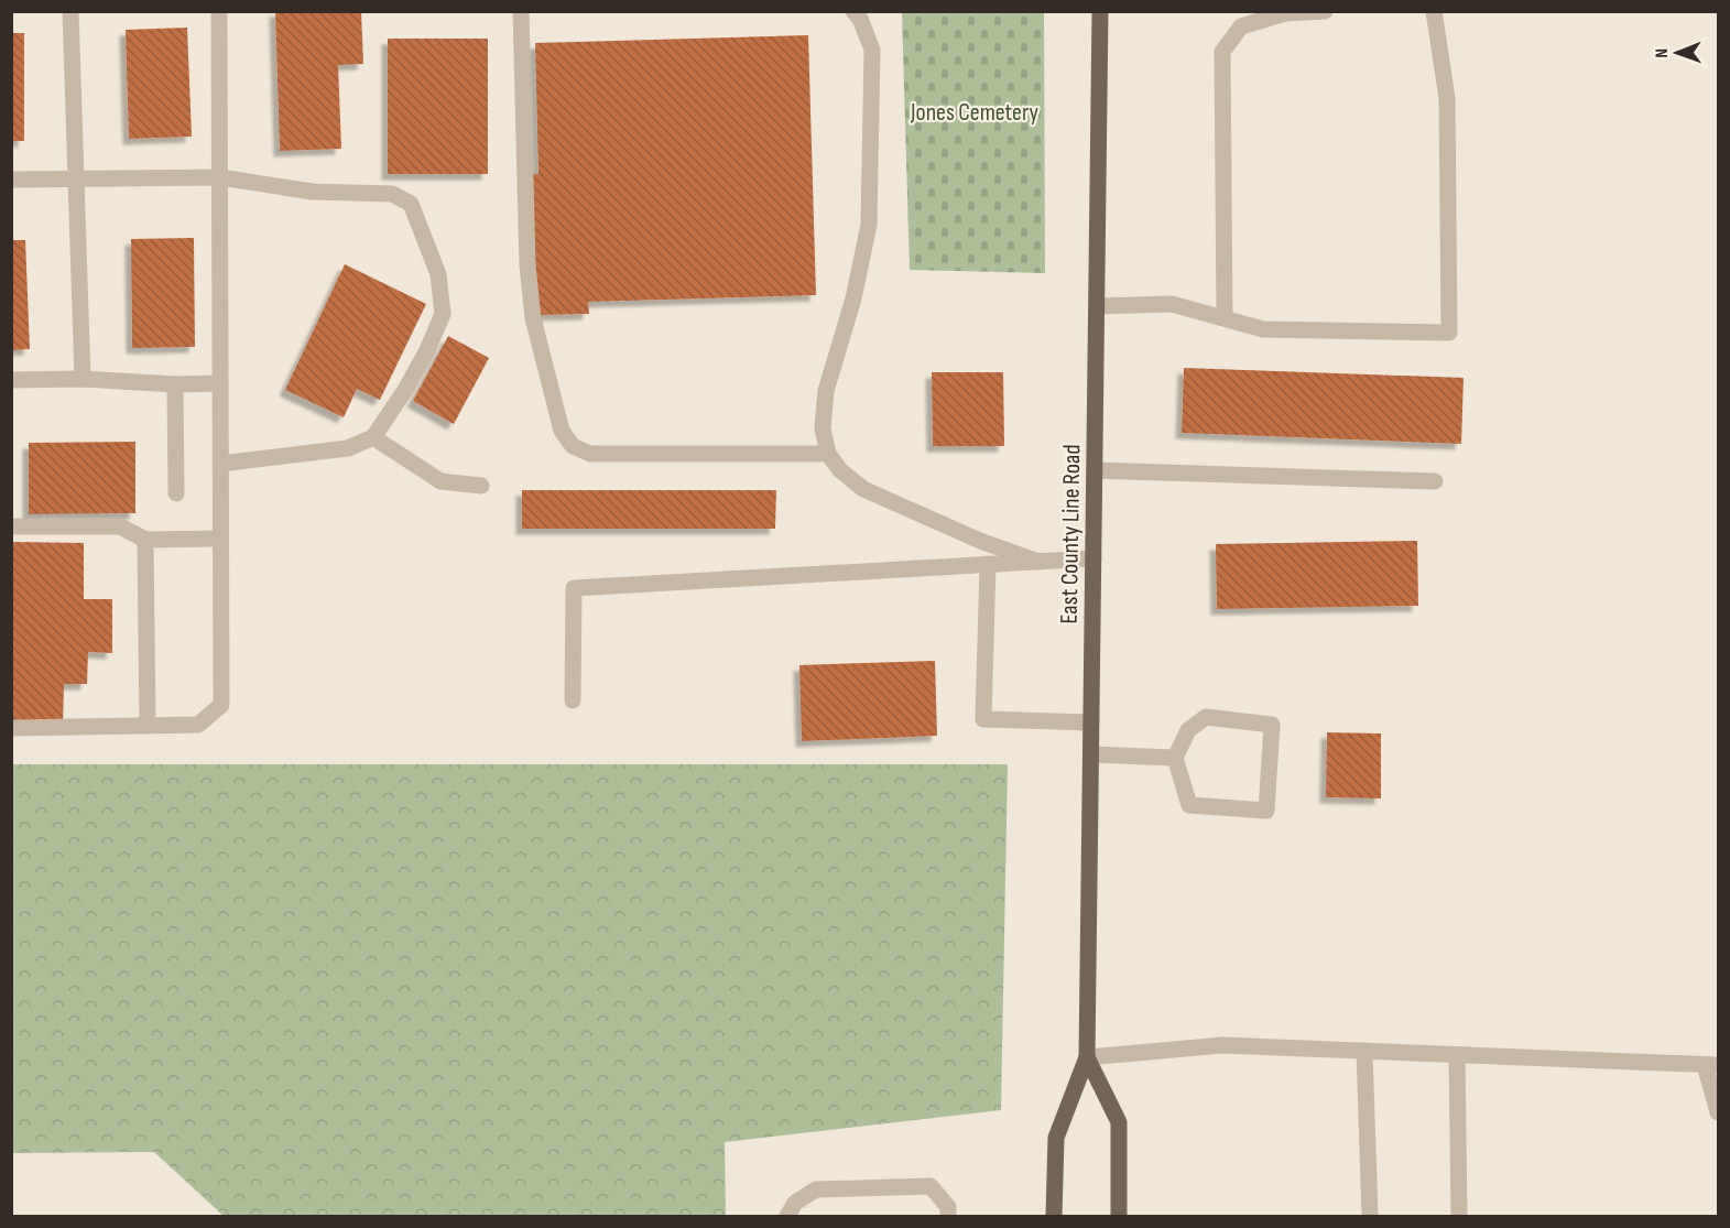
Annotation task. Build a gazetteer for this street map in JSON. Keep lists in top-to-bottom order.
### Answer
{
  "streets": {
    "main road": ["East County Line Road"]
  },
  "parks": ["Jones Cemetery"],
  "north": "left"
}
